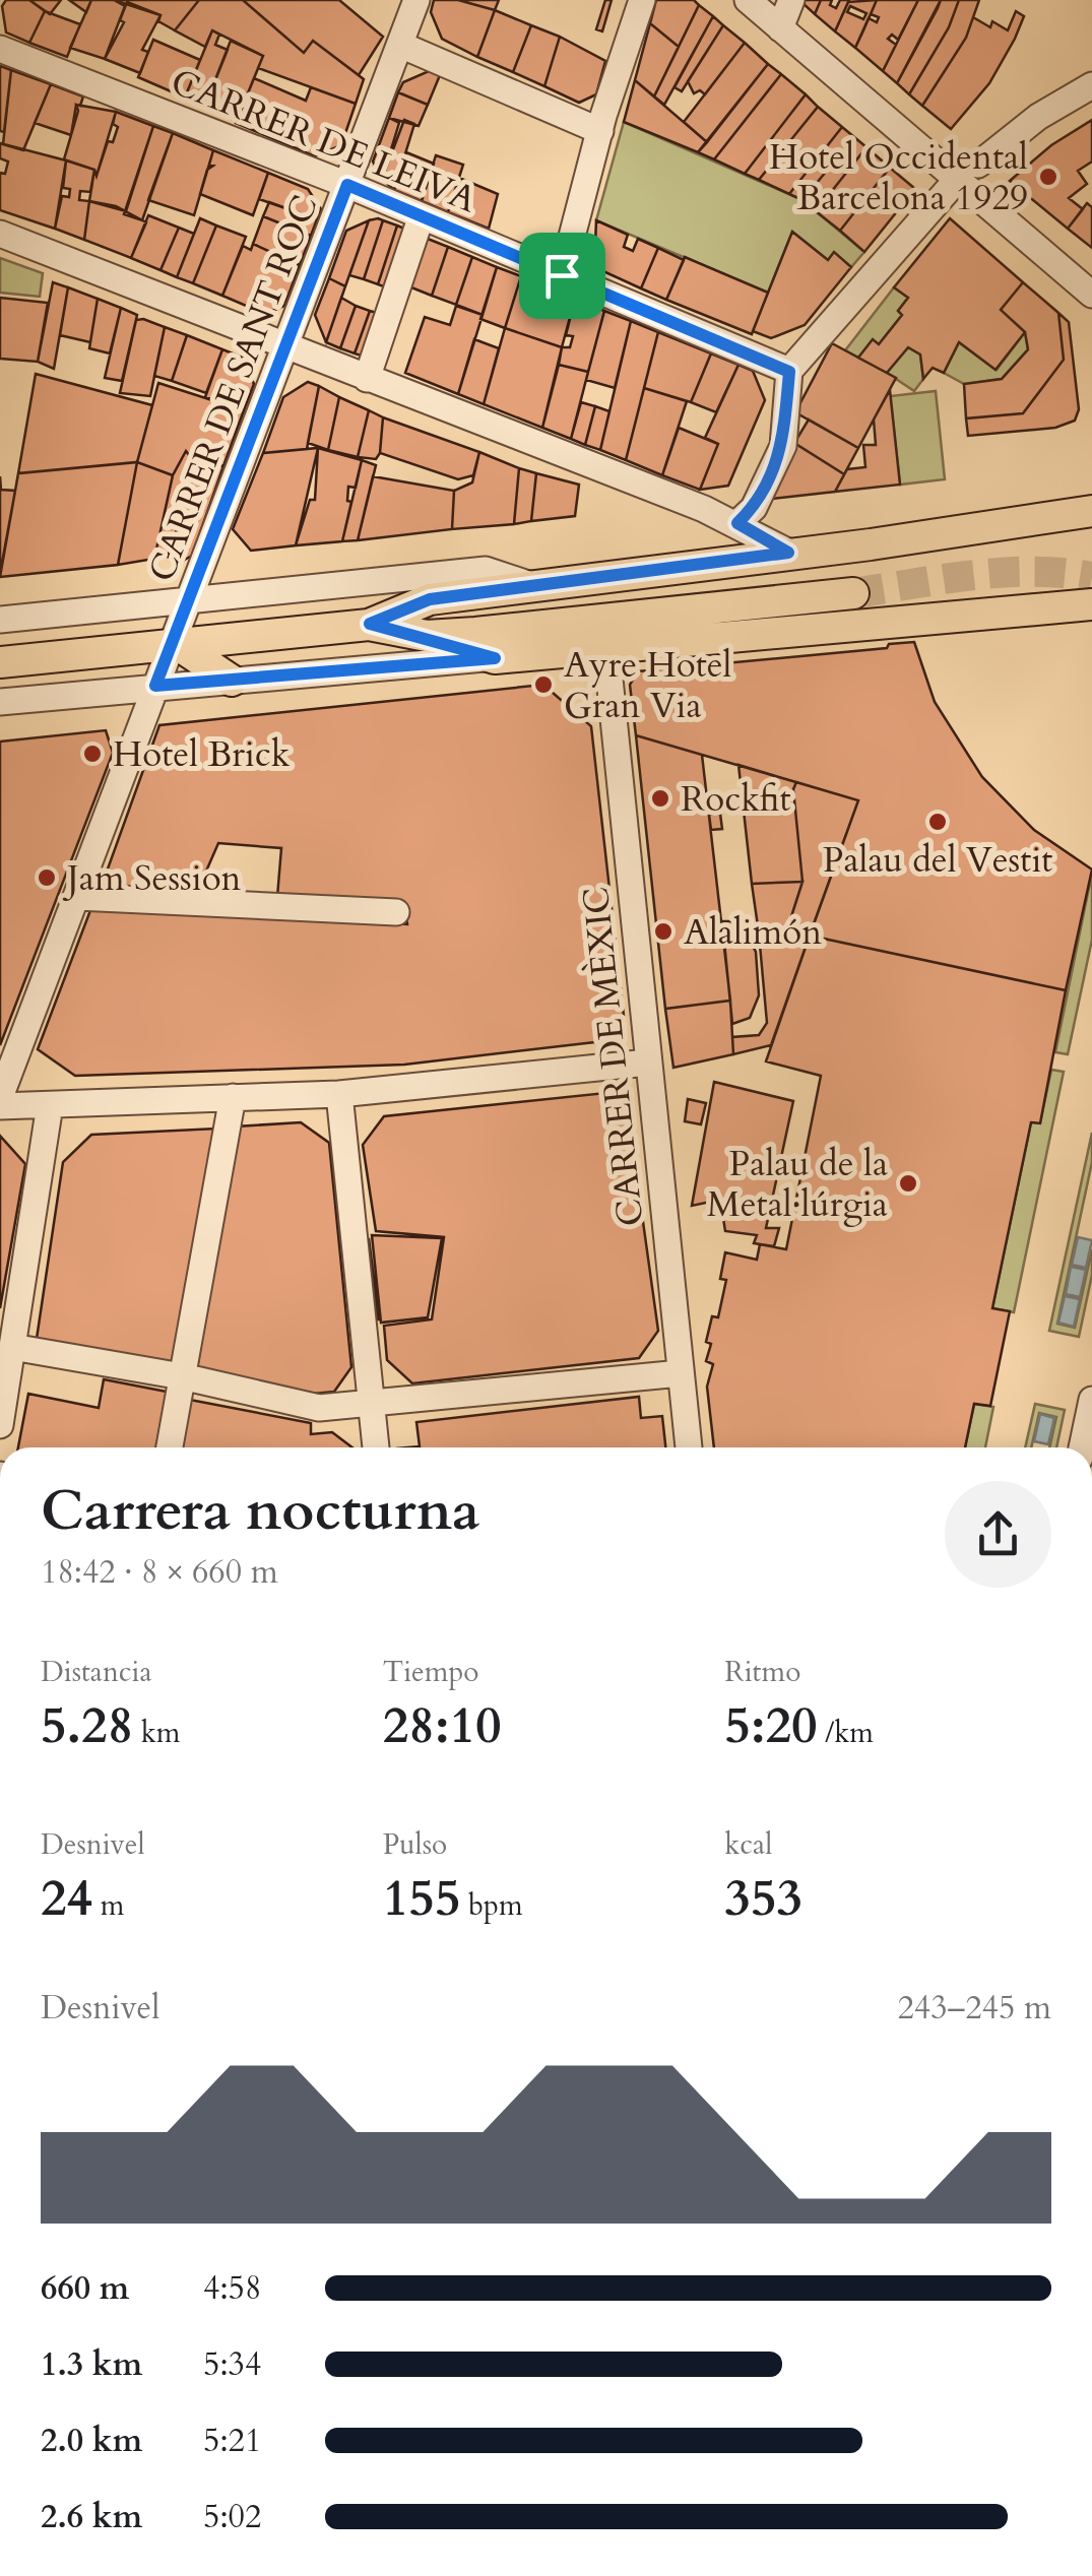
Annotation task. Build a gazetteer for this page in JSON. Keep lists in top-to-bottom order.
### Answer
{
  "streets": {
    "street": ["CARRER DE LEIVA", "CARRER DE SANT ROC", "CARRER DE MÈXIC"]
  },
  "crossings": [
    ["CARRER DE LEIVA", "CARRER DE SANT ROC"]
  ],
  "places": [
    "Hotel Occidental Barcelona 1929",
    "Ayre Hotel Gran Via",
    "Hotel Brick",
    "Rockfit",
    "Palau del Vestit",
    "Jam Session",
    "Alalimón",
    "Palau de la Metal·lúrgia"
  ],
  "page": {
    "heading": ["Carrera nocturna", "18:42 · 8 × 660 m"],
    "stats": [
      ["Distancia", "5.28 km"],
      ["Tiempo", "28:10"],
      ["Ritmo", "5:20 /km"],
      ["Desnivel", "24 m"],
      ["Pulso", "155 bpm"],
      ["kcal", "353"]
    ],
    "chart": ["Desnivel", "243–245 m"],
    "list": [
      {
        "name": "660 m",
        "note": "4:58"
      },
      {
        "name": "1.3 km",
        "note": "5:34"
      },
      {
        "name": "2.0 km",
        "note": "5:21"
      },
      {
        "name": "2.6 km",
        "note": "5:02"
      }
    ]
  }
}
